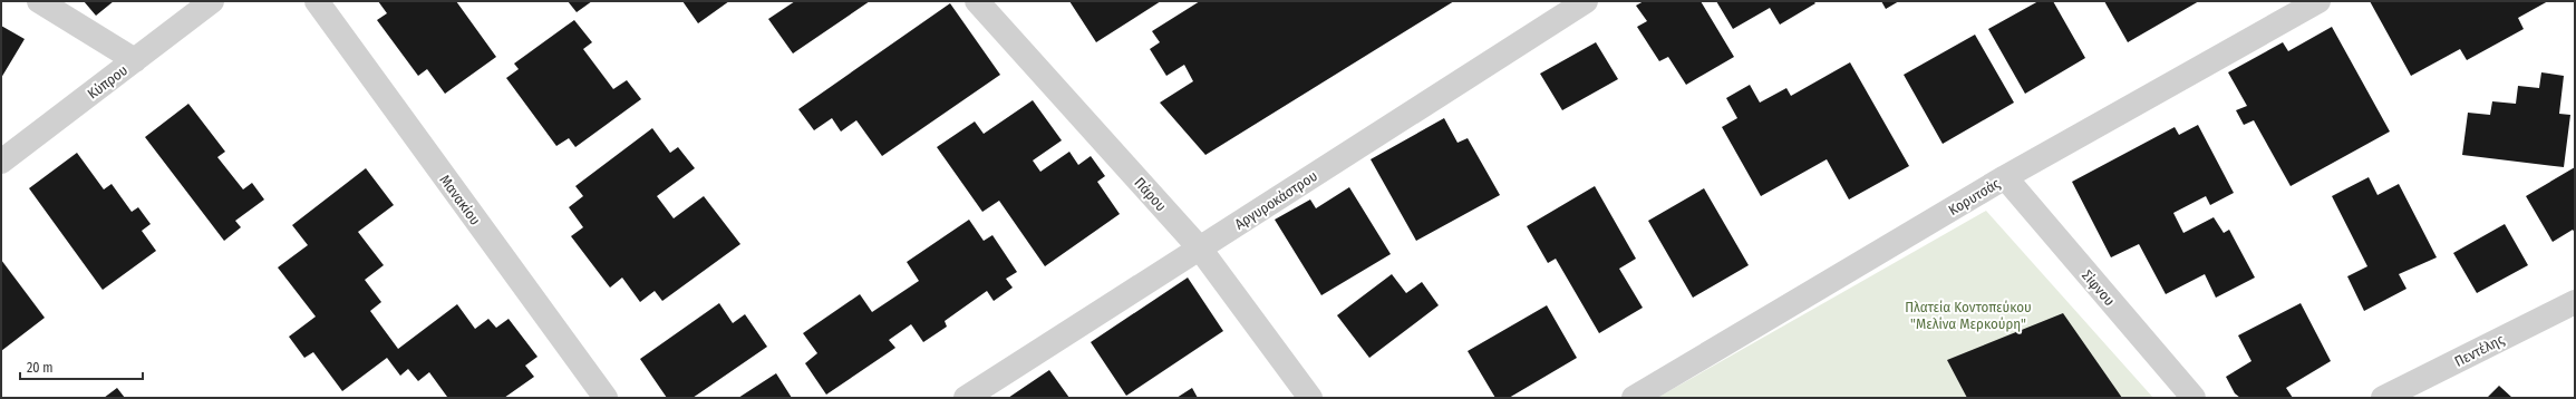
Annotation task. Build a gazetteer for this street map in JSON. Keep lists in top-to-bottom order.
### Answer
{
  "streets": {
    "street": [
      "Κύπρου",
      "Πάρου",
      "Κορυτσάς",
      "Μανακίου",
      "Αργυροκάστρου",
      "Σίφνου",
      "Πεντέλης"
    ]
  },
  "crossings": [
    ["Πάρου", "Αργυροκάστρου"],
    ["Κορυτσάς", "Σίφνου"]
  ],
  "parks": ["Πλατεία Κοντοπεύκου \"Μελίνα Μερκούρη\""],
  "scale_bar": "20 m"
}
